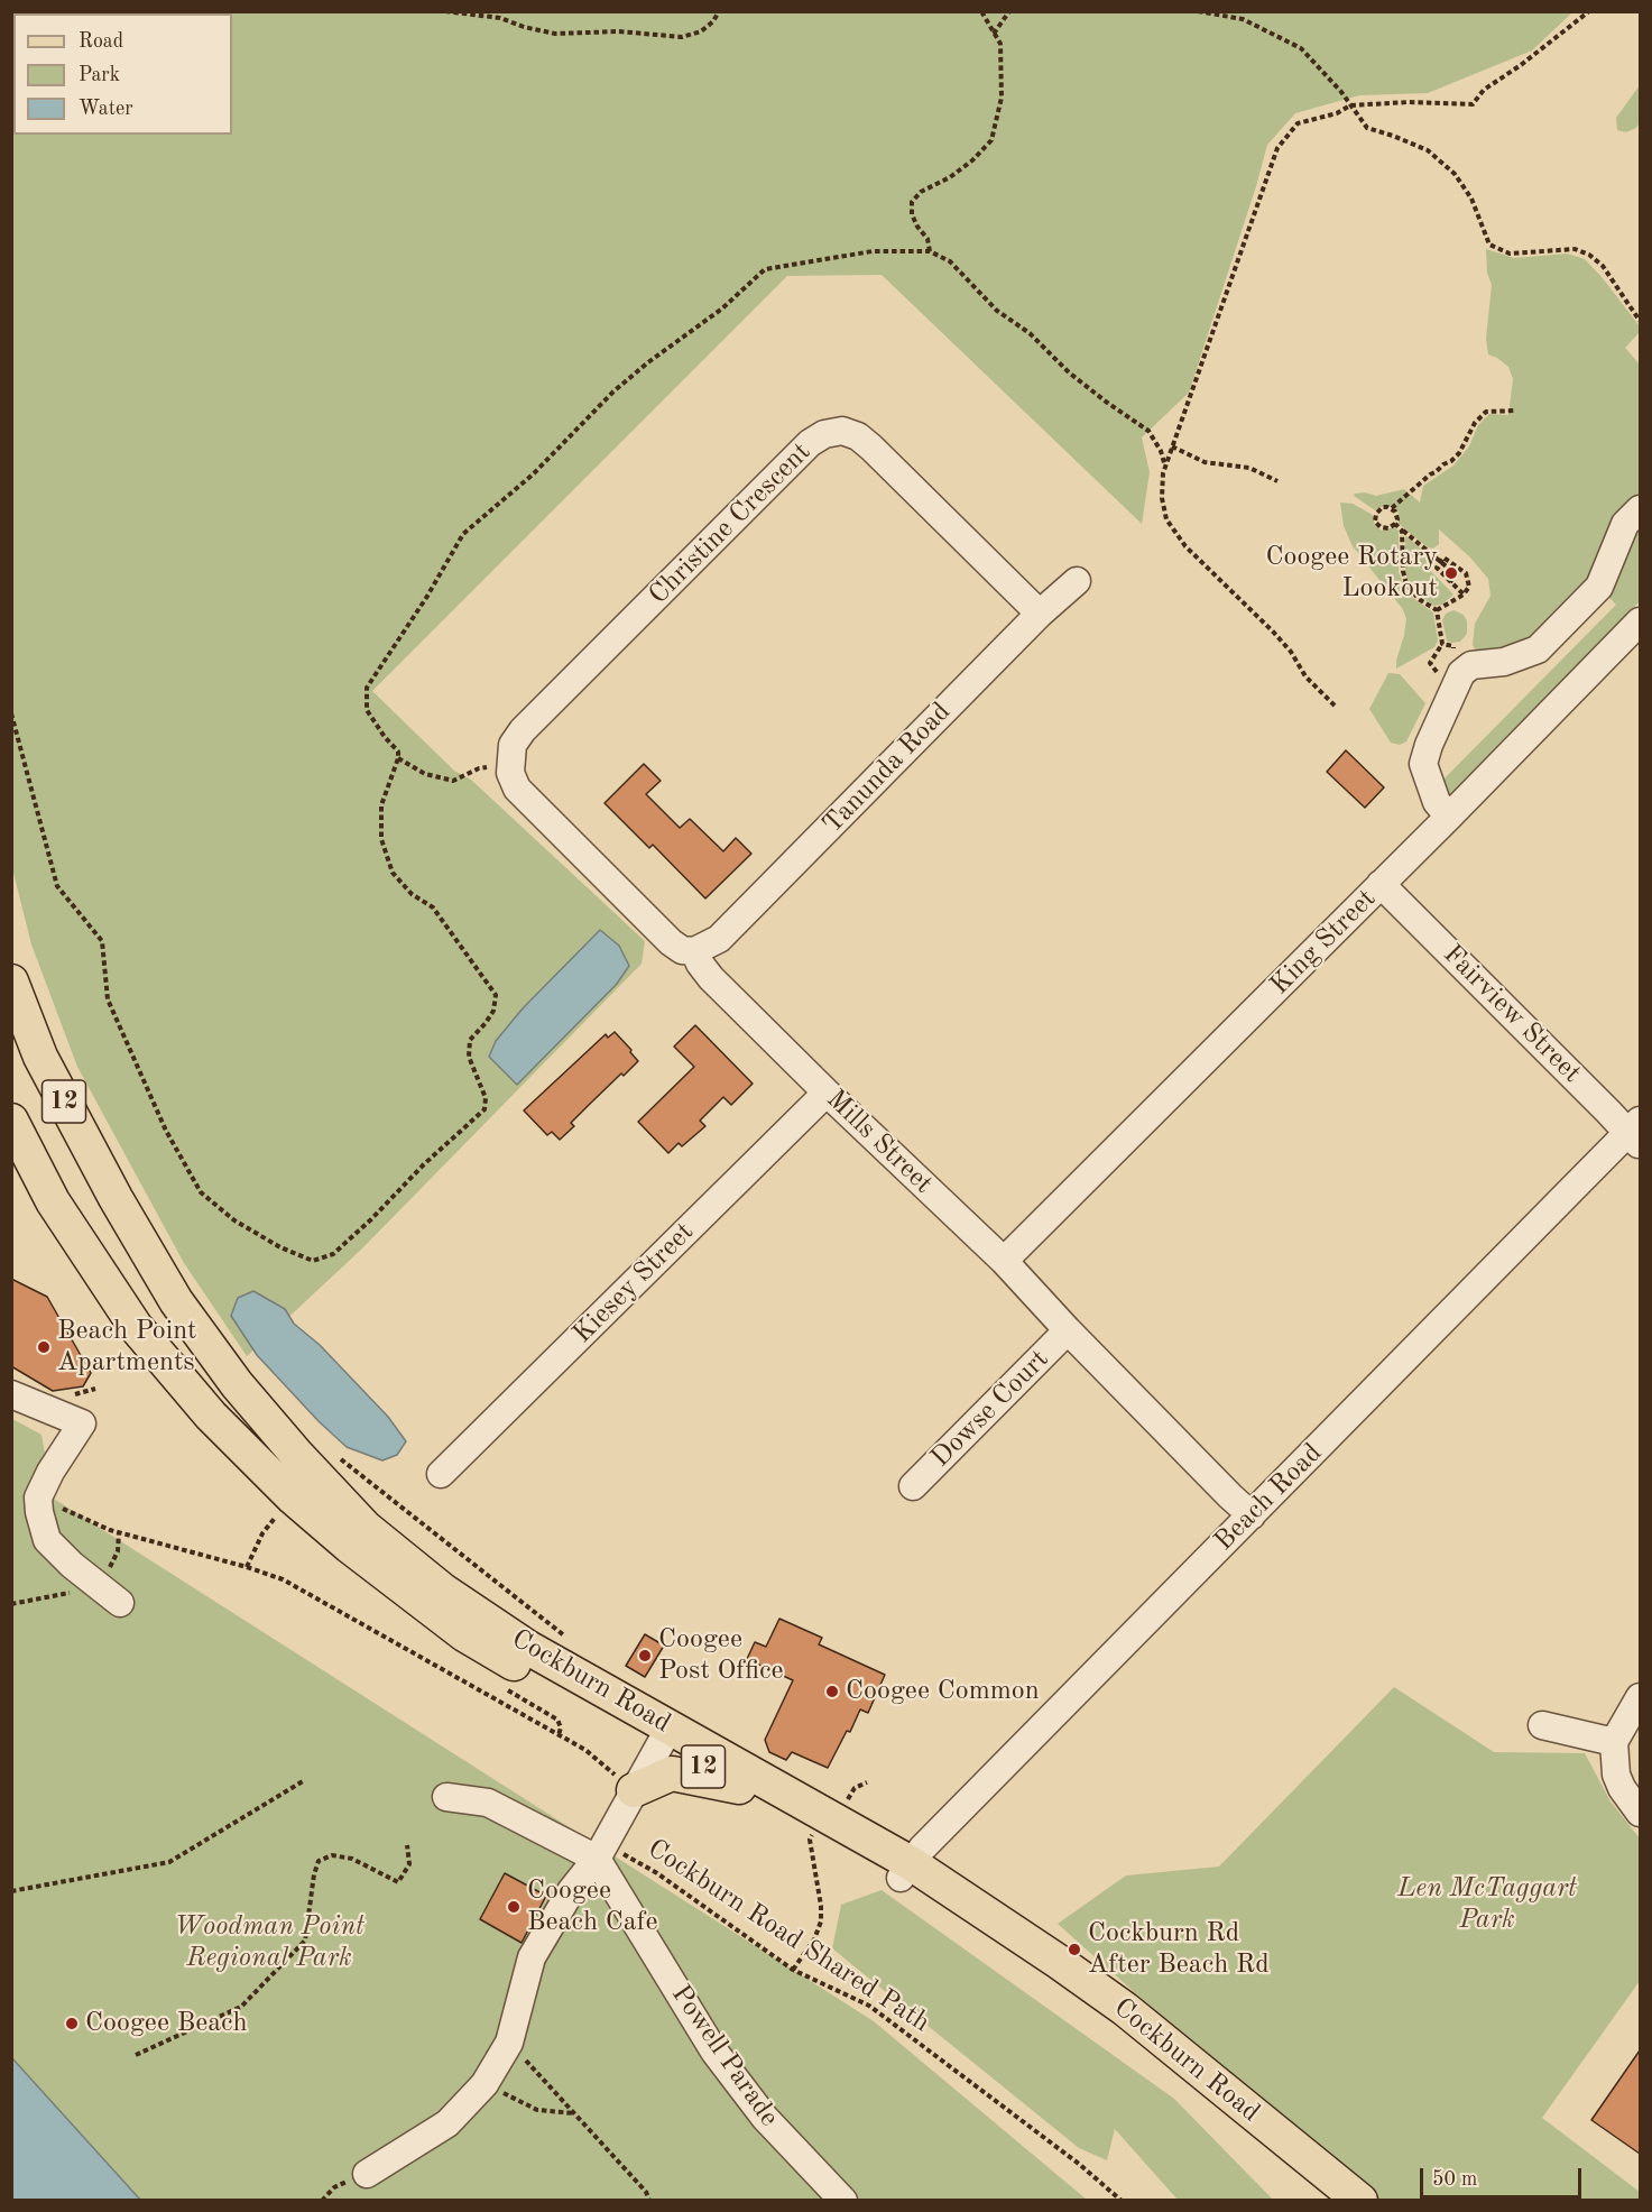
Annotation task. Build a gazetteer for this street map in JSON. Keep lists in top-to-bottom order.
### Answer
{
  "streets": {
    "main road": ["12", "Cockburn Road"],
    "street": [
      "Christine Crescent",
      "Tanunda Road",
      "King Street",
      "Fairview Street",
      "Mills Street",
      "Kiesey Street",
      "Dowse Court",
      "Beach Road",
      "Powell Parade"
    ],
    "path": ["Cockburn Road Shared Path"]
  },
  "crossings": [
    ["Christine Crescent", "Tanunda Road"],
    ["Tanunda Road", "Mills Street"],
    ["King Street", "Fairview Street"],
    ["King Street", "Mills Street"],
    ["Fairview Street", "Beach Road"],
    ["Mills Street", "Kiesey Street"],
    ["Mills Street", "Dowse Court"],
    ["Mills Street", "Beach Road"],
    ["Beach Road", "Cockburn Road"]
  ],
  "parks": ["Len McTaggart Park", "Woodman Point Regional Park"],
  "places": [
    "Coogee Rotary Lookout",
    "Beach Point Apartments",
    "Coogee Post Office",
    "Coogee Common",
    "Coogee Beach Cafe",
    "Cockburn Rd After Beach Rd",
    "Coogee Beach"
  ],
  "legend": ["Road", "Park", "Water"],
  "scale_bar": "50 m"
}
